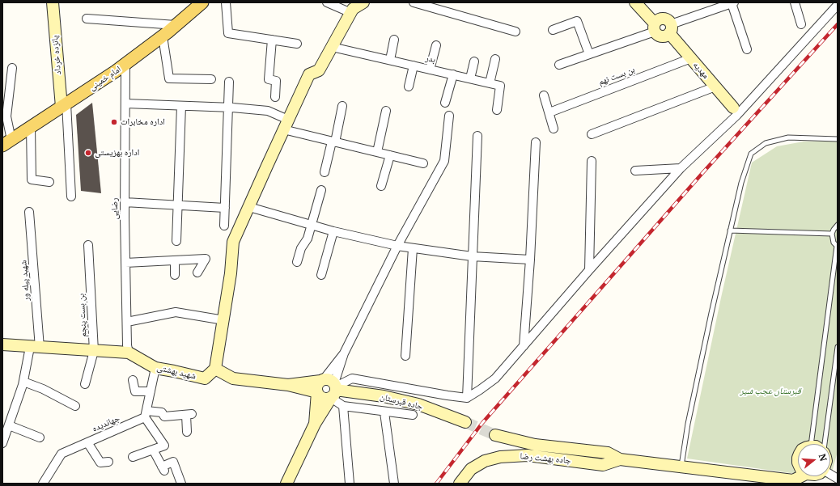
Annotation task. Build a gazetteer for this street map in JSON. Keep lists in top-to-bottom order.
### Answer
{
  "streets": {
    "main road": ["امام خمینی"],
    "street": [
      "پانزده خرداد",
      "بدر",
      "مهدیه",
      "بن بست نهم",
      "رضایی",
      "شهید پیله ور",
      "بن بست پنجم",
      "شهید بهشتی",
      "جاده قبرستان",
      "جهاندیده",
      "جاده بهشت رضا"
    ]
  },
  "crossings": [
    ["پانزده خرداد", "امام خمینی"],
    ["مهدیه", "بن بست نهم"],
    ["امام خمینی", "رضایی"],
    ["رضایی", "شهید بهشتی"],
    ["شهید پیله ور", "شهید بهشتی"],
    ["بن بست پنجم", "شهید بهشتی"]
  ],
  "parks": ["قبرستان عجب شیر"],
  "places": ["اداره مخابرات", "اداره بهزیستی"],
  "north": "right"
}
